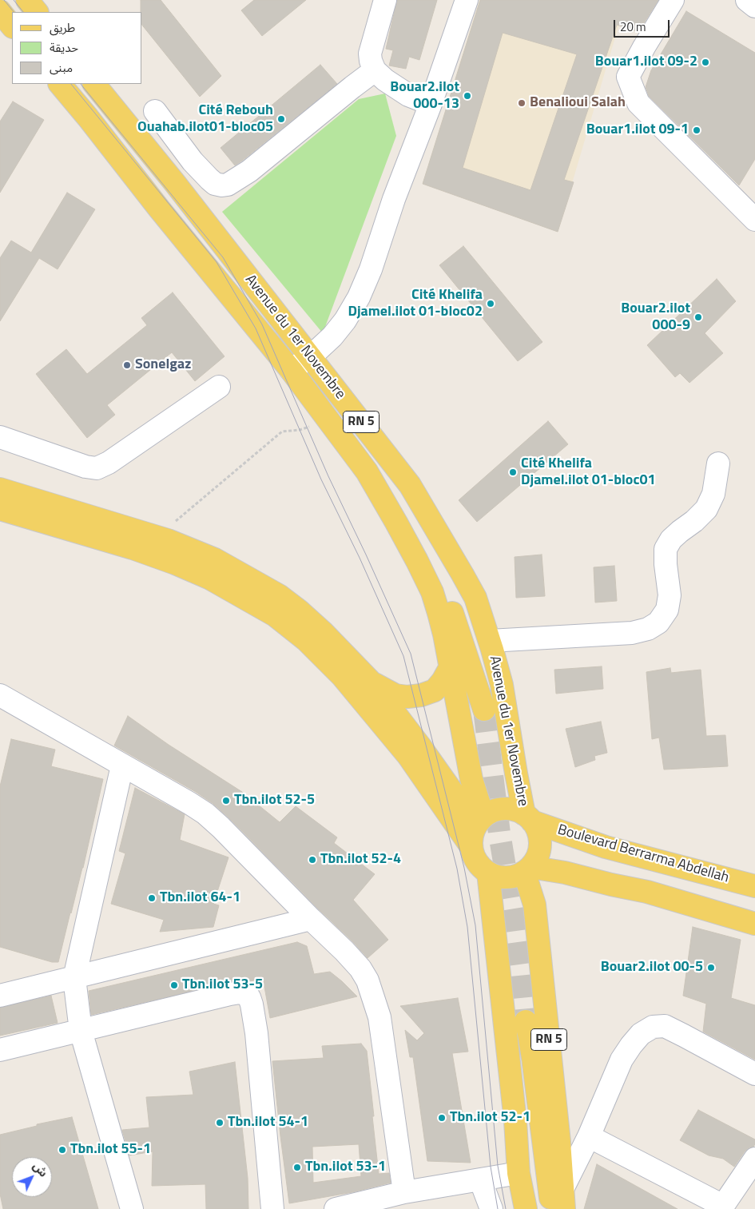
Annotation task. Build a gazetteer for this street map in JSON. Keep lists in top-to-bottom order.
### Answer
{
  "streets": {
    "main road": ["Avenue du 1er Novembre", "RN 5", "Boulevard Berrarma Abdellah"]
  },
  "crossings": [
    ["Avenue du 1er Novembre", "RN 5"],
    ["Avenue du 1er Novembre", "Boulevard Berrarma Abdellah"],
    ["RN 5", "Boulevard Berrarma Abdellah"]
  ],
  "places": [
    "Bouar1.ilot 09-2",
    "Bouar2.ilot 000-13",
    "Benalioui Salah",
    "Cité Rebouh Ouahab.ilot01-bloc05",
    "Bouar1.ilot 09-1",
    "Cité Khelifa Djamel.ilot 01-bloc02",
    "Bouar2.ilot 000-9",
    "Sonelgaz",
    "Cité Khelifa Djamel.ilot 01-bloc01",
    "Tbn.ilot 52-5",
    "Tbn.ilot 52-4",
    "Tbn.ilot 64-1",
    "Bouar2.ilot 00-5",
    "Tbn.ilot 53-5",
    "Tbn.ilot 52-1",
    "Tbn.ilot 54-1",
    "Tbn.ilot 55-1",
    "Tbn.ilot 53-1"
  ],
  "legend": ["طريق", "حديقة", "مبنى"],
  "scale_bar": "20 m",
  "north": "top right"
}
